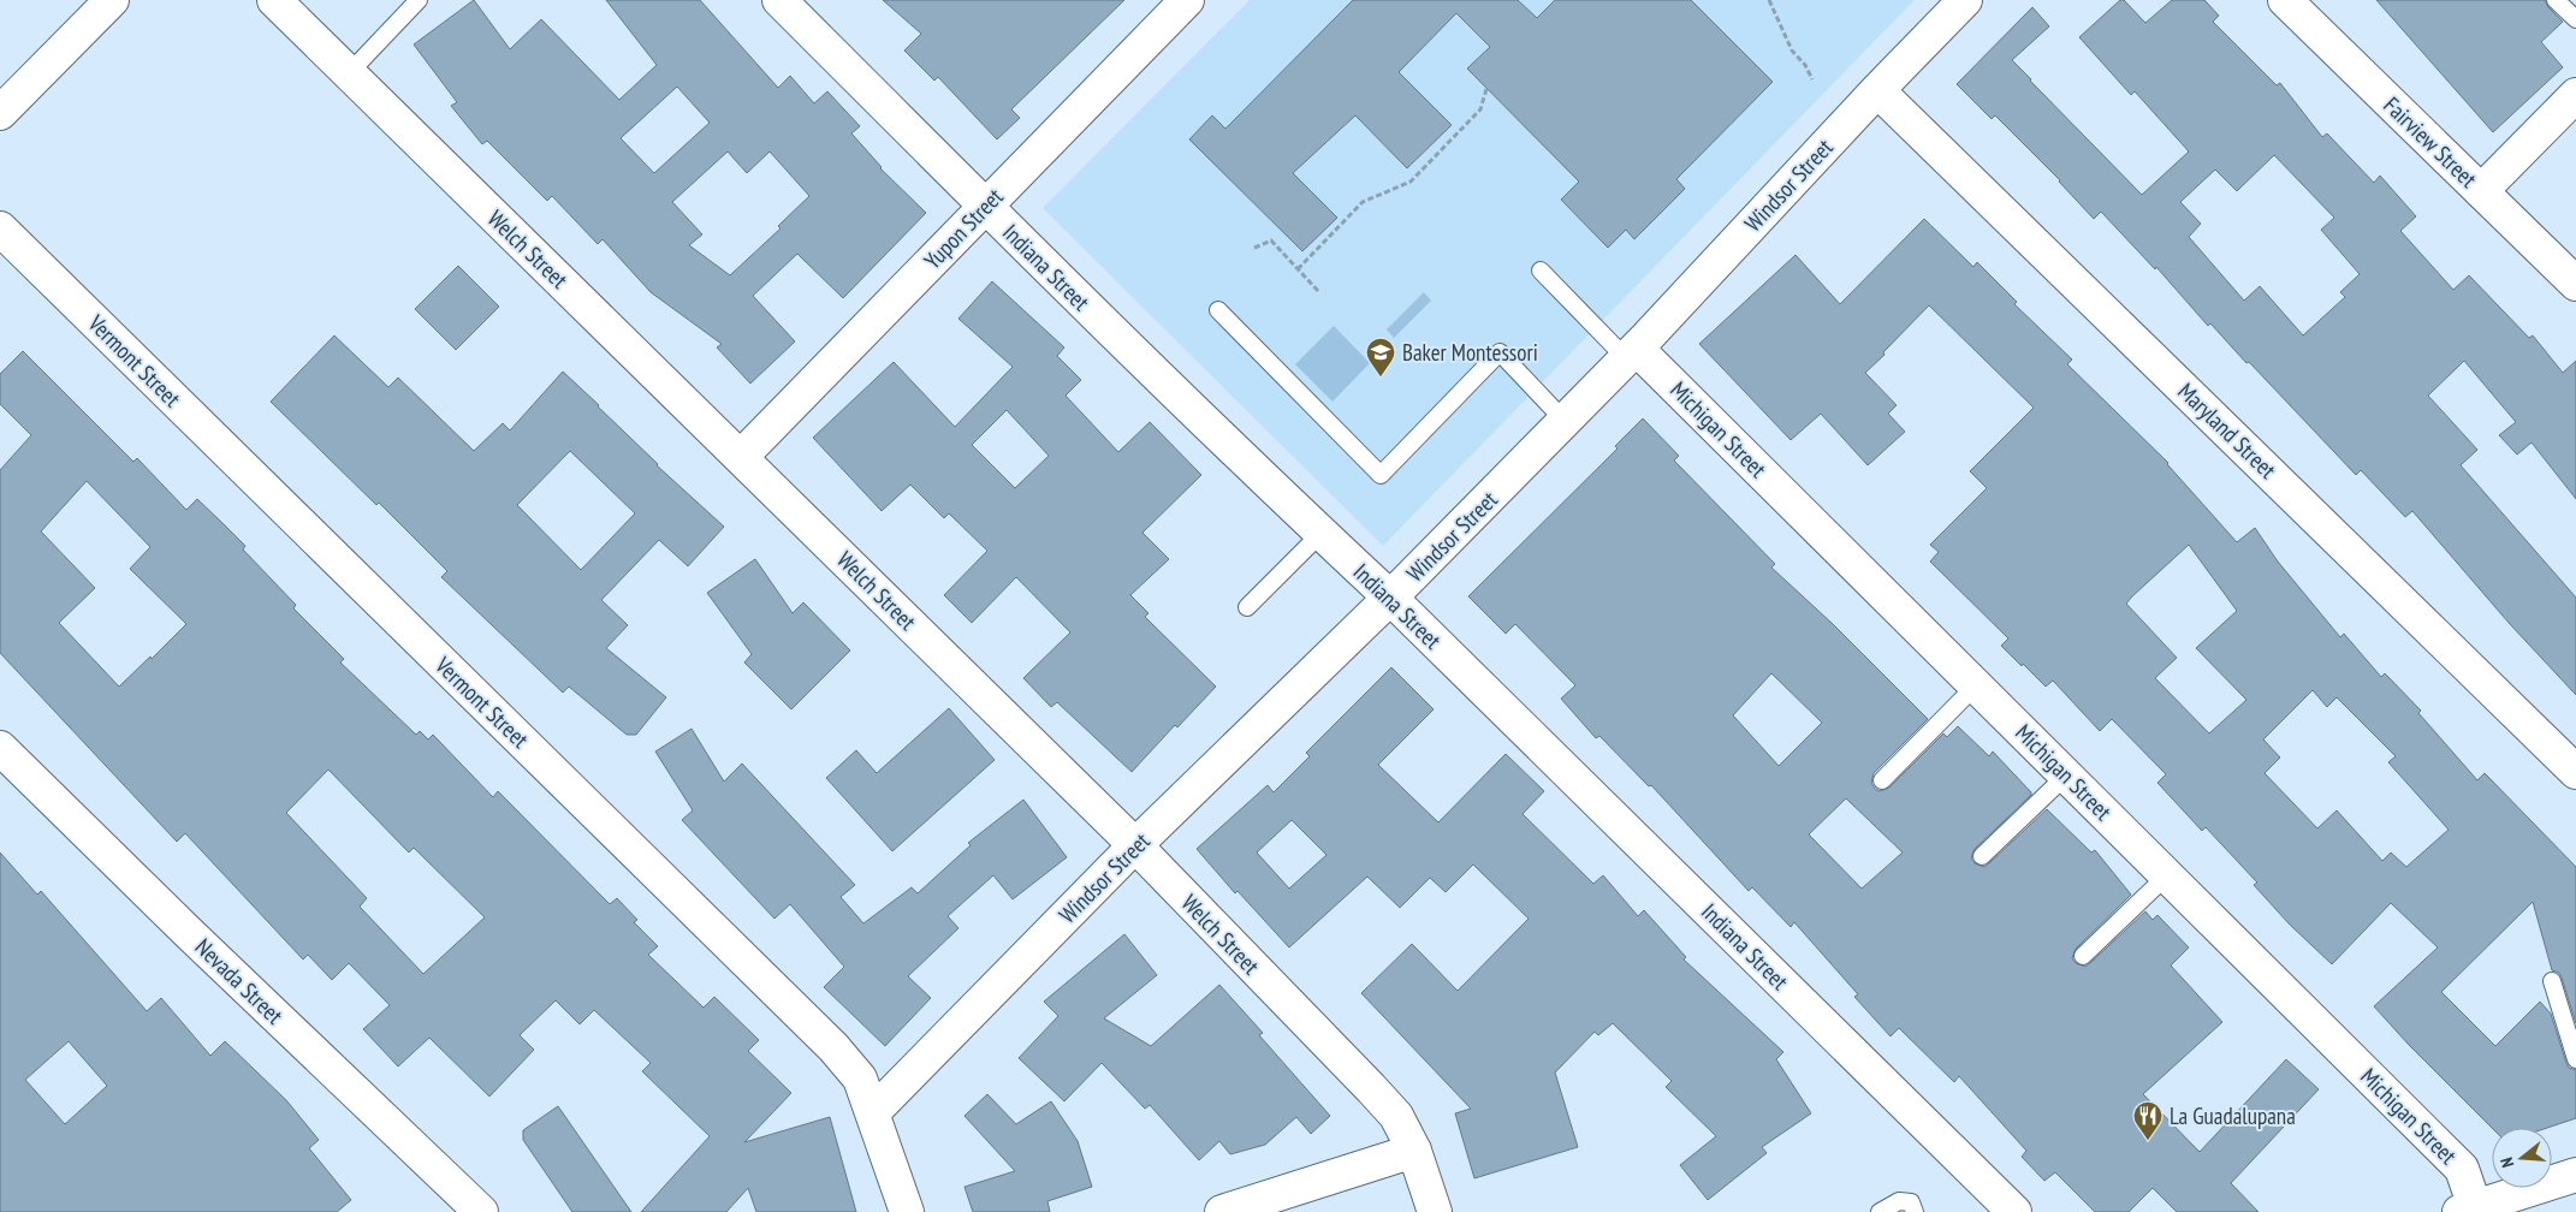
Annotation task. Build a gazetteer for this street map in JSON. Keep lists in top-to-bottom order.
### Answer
{
  "streets": {
    "street": [
      "Fairview Street",
      "Windsor Street",
      "Yupon Street",
      "Welch Street",
      "Indiana Street",
      "Vermont Street",
      "Michigan Street",
      "Maryland Street",
      "Nevada Street"
    ]
  },
  "crossings": [
    ["Windsor Street", "Welch Street"],
    ["Windsor Street", "Indiana Street"],
    ["Windsor Street", "Vermont Street"],
    ["Windsor Street", "Michigan Street"],
    ["Windsor Street", "Maryland Street"],
    ["Yupon Street", "Welch Street"],
    ["Yupon Street", "Indiana Street"]
  ],
  "places": {
    "school or university": ["Baker Montessori"],
    "restaurant": ["La Guadalupana"]
  },
  "north": "left"
}
